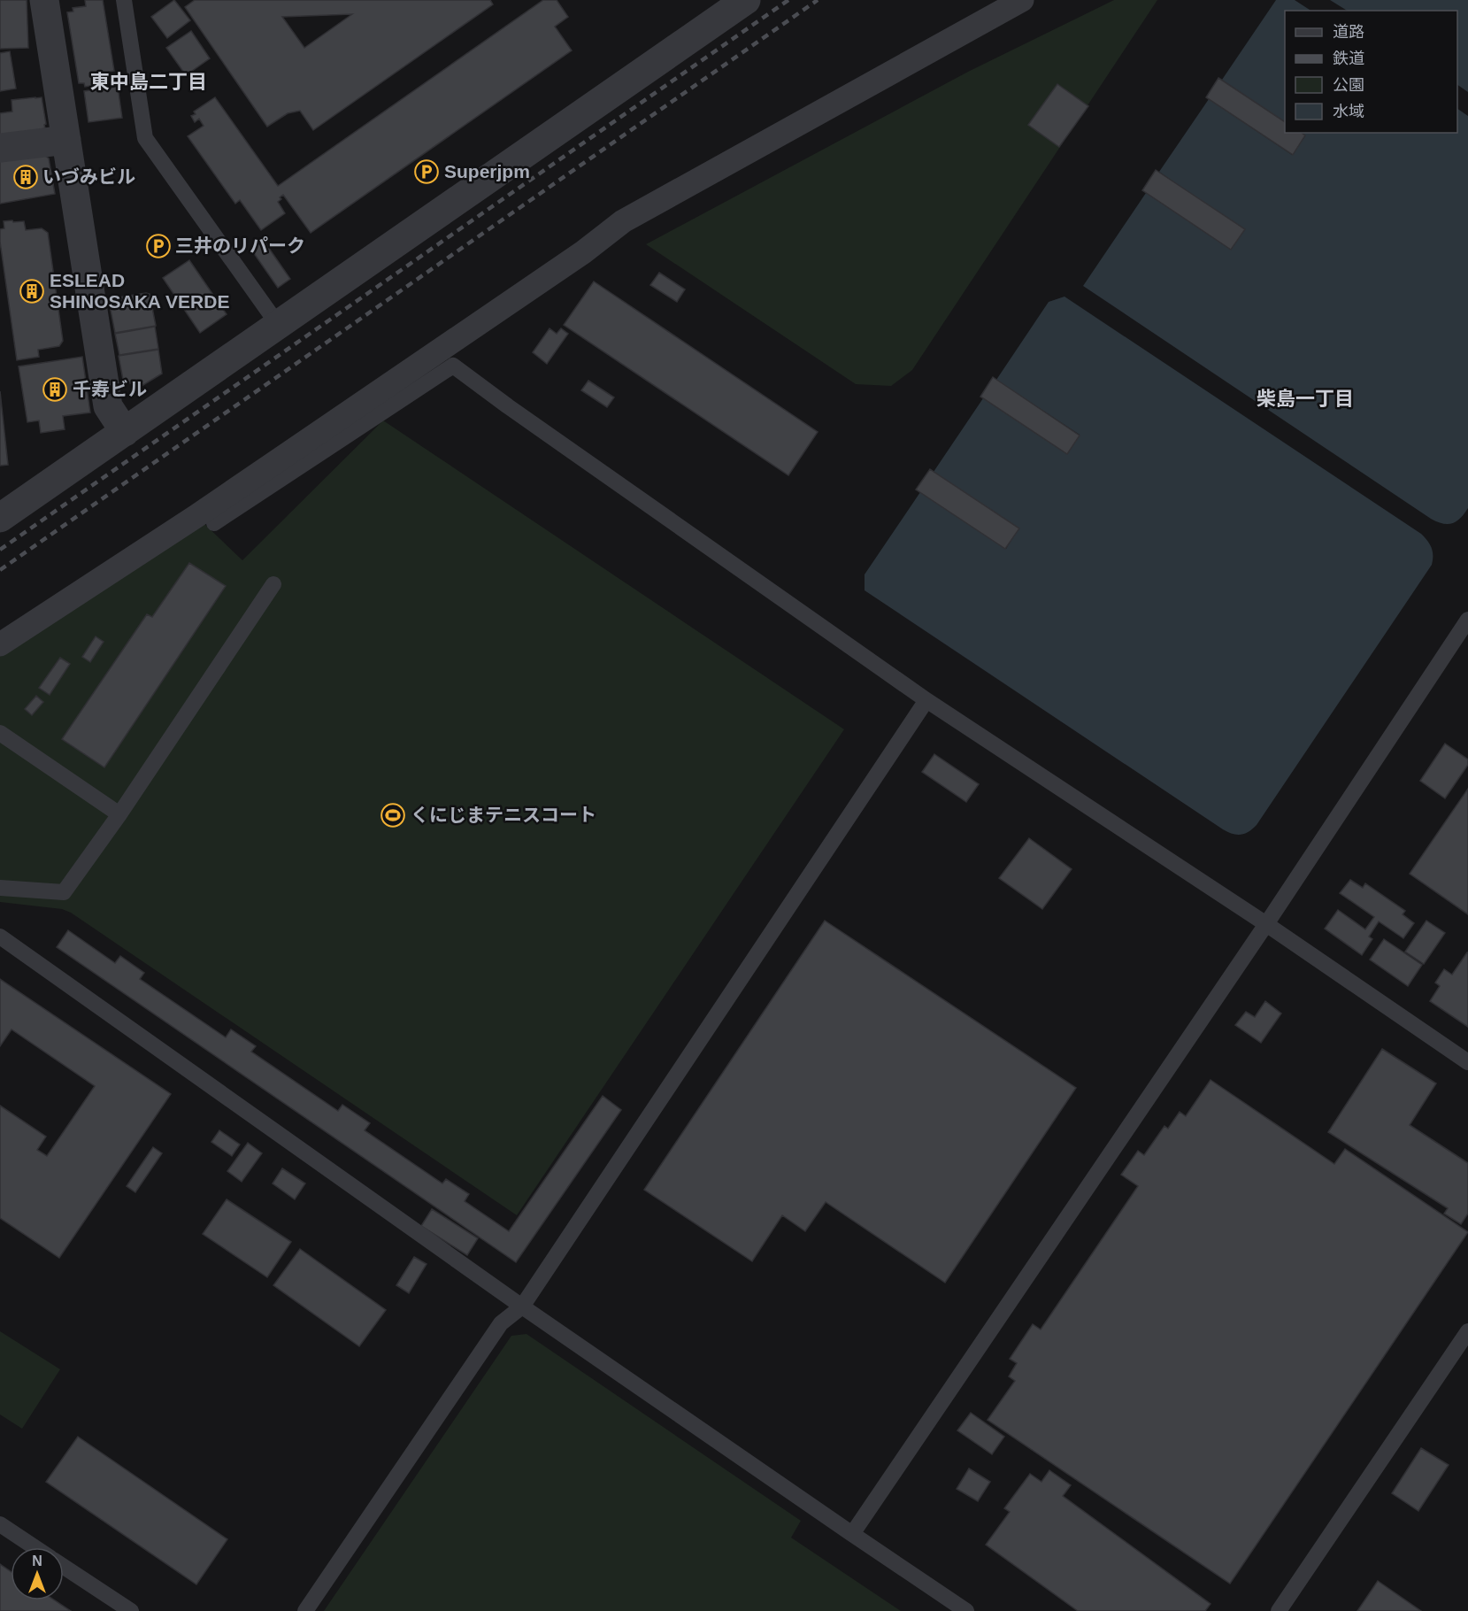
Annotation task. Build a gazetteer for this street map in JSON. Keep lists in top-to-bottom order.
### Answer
{
  "districts": ["東中島二丁目", "柴島一丁目"],
  "places": {
    "parking": ["Superjpm", "三井のリパーク"],
    "building": ["いづみビル", "ESLEAD SHINOSAKA VERDE", "千寿ビル"],
    "sports": ["くにじまテニスコート"]
  },
  "legend": [
    "道路",
    "鉄道",
    "公園",
    "水域"
  ],
  "north": "top"
}
